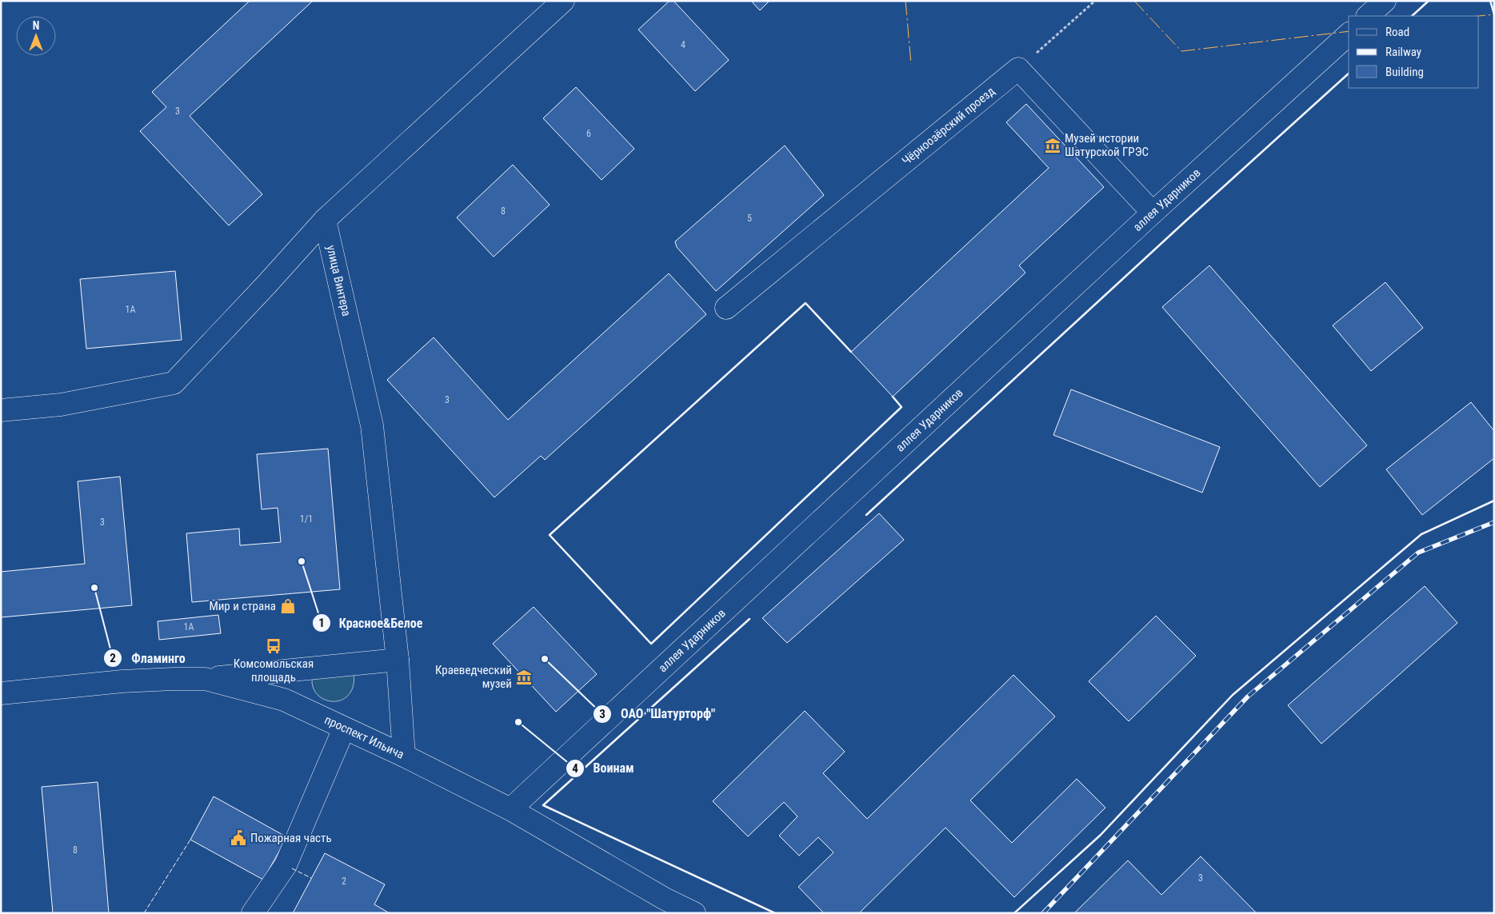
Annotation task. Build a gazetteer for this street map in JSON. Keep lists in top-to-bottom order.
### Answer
{
  "streets": {
    "street": [
      "Чёрноозёрский проезд",
      "аллея Ударников",
      "улица Винтера",
      "проспект Ильича"
    ]
  },
  "crossings": [
    ["аллея Ударников", "проспект Ильича"],
    ["улица Винтера", "проспект Ильича"]
  ],
  "places": {
    "museum": ["Музей истории Шатурской ГРЭС", "Краеведческий музей"],
    "other": [
      "Красное&Белое",
      "Фламинго",
      "ОАО \"Шатурторф\"",
      "Воинам"
    ],
    "shop": ["Мир и страна"],
    "bus stop": ["Комсомольская площадь"],
    "public building": ["Пожарная часть"]
  },
  "house_numbers": [
    "4",
    "3",
    "6",
    "8",
    "5",
    "1А",
    "3",
    "1/1",
    "3",
    "1А",
    "8",
    "3",
    "2"
  ],
  "legend": ["Road", "Railway", "Building"],
  "north": "top"
}
